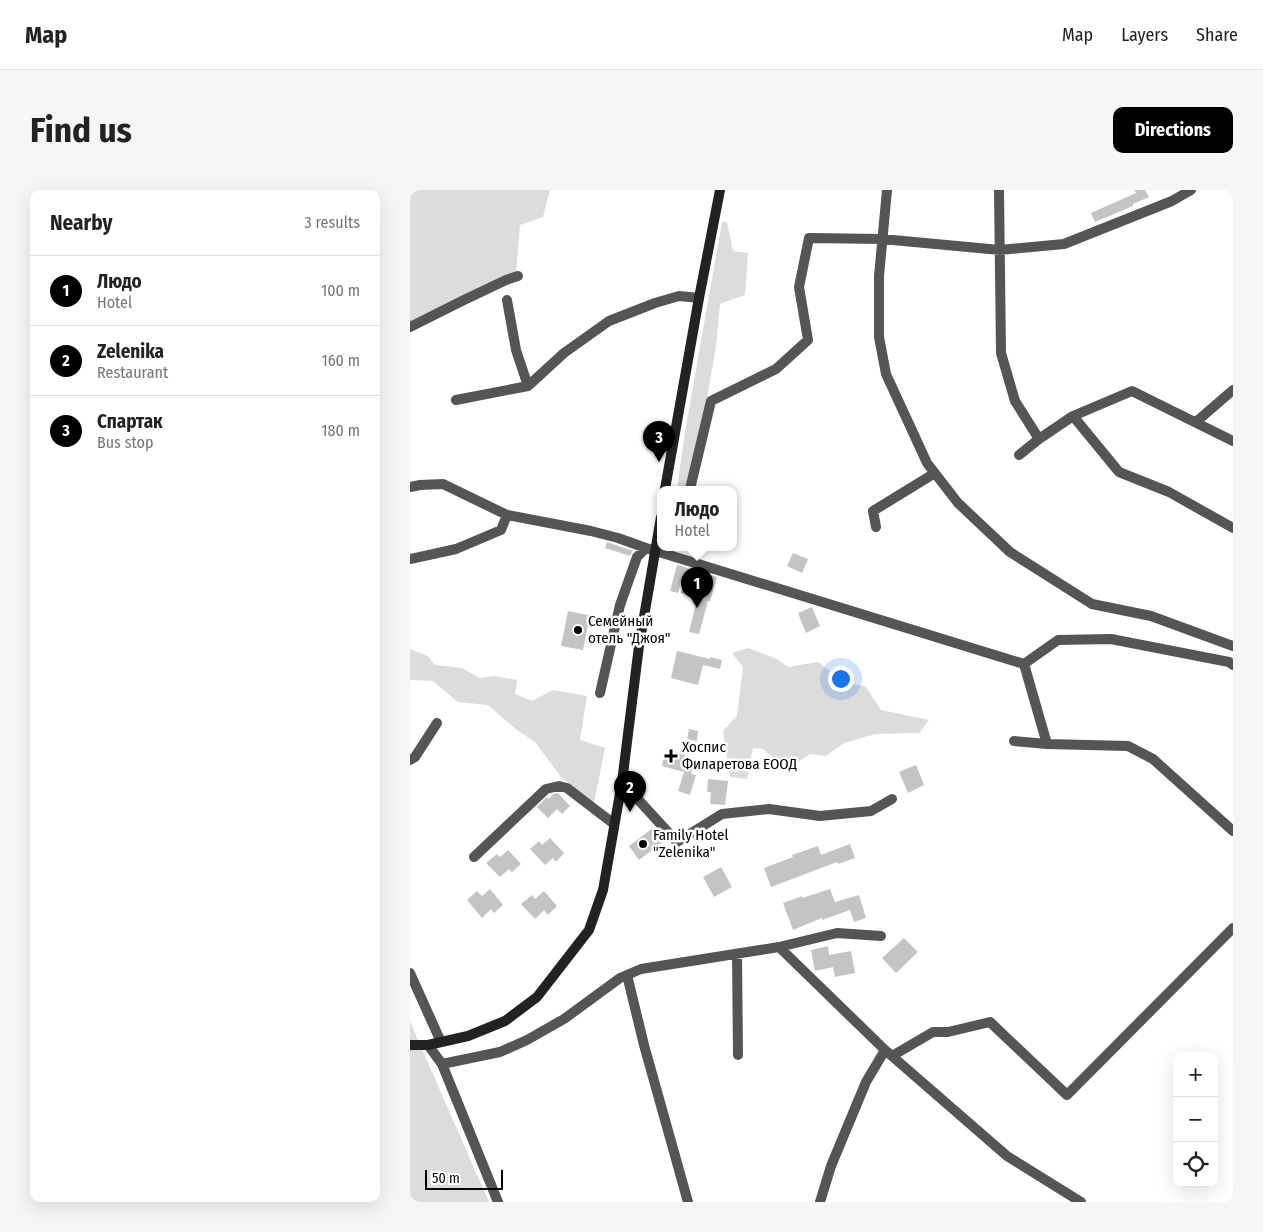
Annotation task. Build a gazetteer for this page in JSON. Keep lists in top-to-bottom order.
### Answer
{
  "places": {
    "other": ["Семейный отель \"Джоя\"", "Family Hotel \"Zelenika\""],
    "health": ["Хоспис Филаретова ЕООД"]
  },
  "scale_bar": "50 m",
  "page": {
    "header": "Map",
    "nav": ["Map", "Layers", "Share"],
    "buttons": "Directions",
    "title": "Find us",
    "heading": ["Nearby", "3 results"],
    "list": [
      {
        "mark": "1",
        "name": "Людо",
        "note": "Hotel",
        "value": "100 m"
      },
      {
        "mark": "2",
        "name": "Zelenika",
        "note": "Restaurant",
        "value": "160 m"
      },
      {
        "mark": "3",
        "name": "Спартак",
        "note": "Bus stop",
        "value": "180 m"
      }
    ],
    "pins": ["3", "1", "2"],
    "popup": ["Людо", "Hotel"],
    "map_buttons": ["+", "−"],
    "scale": "50 m"
  }
}
